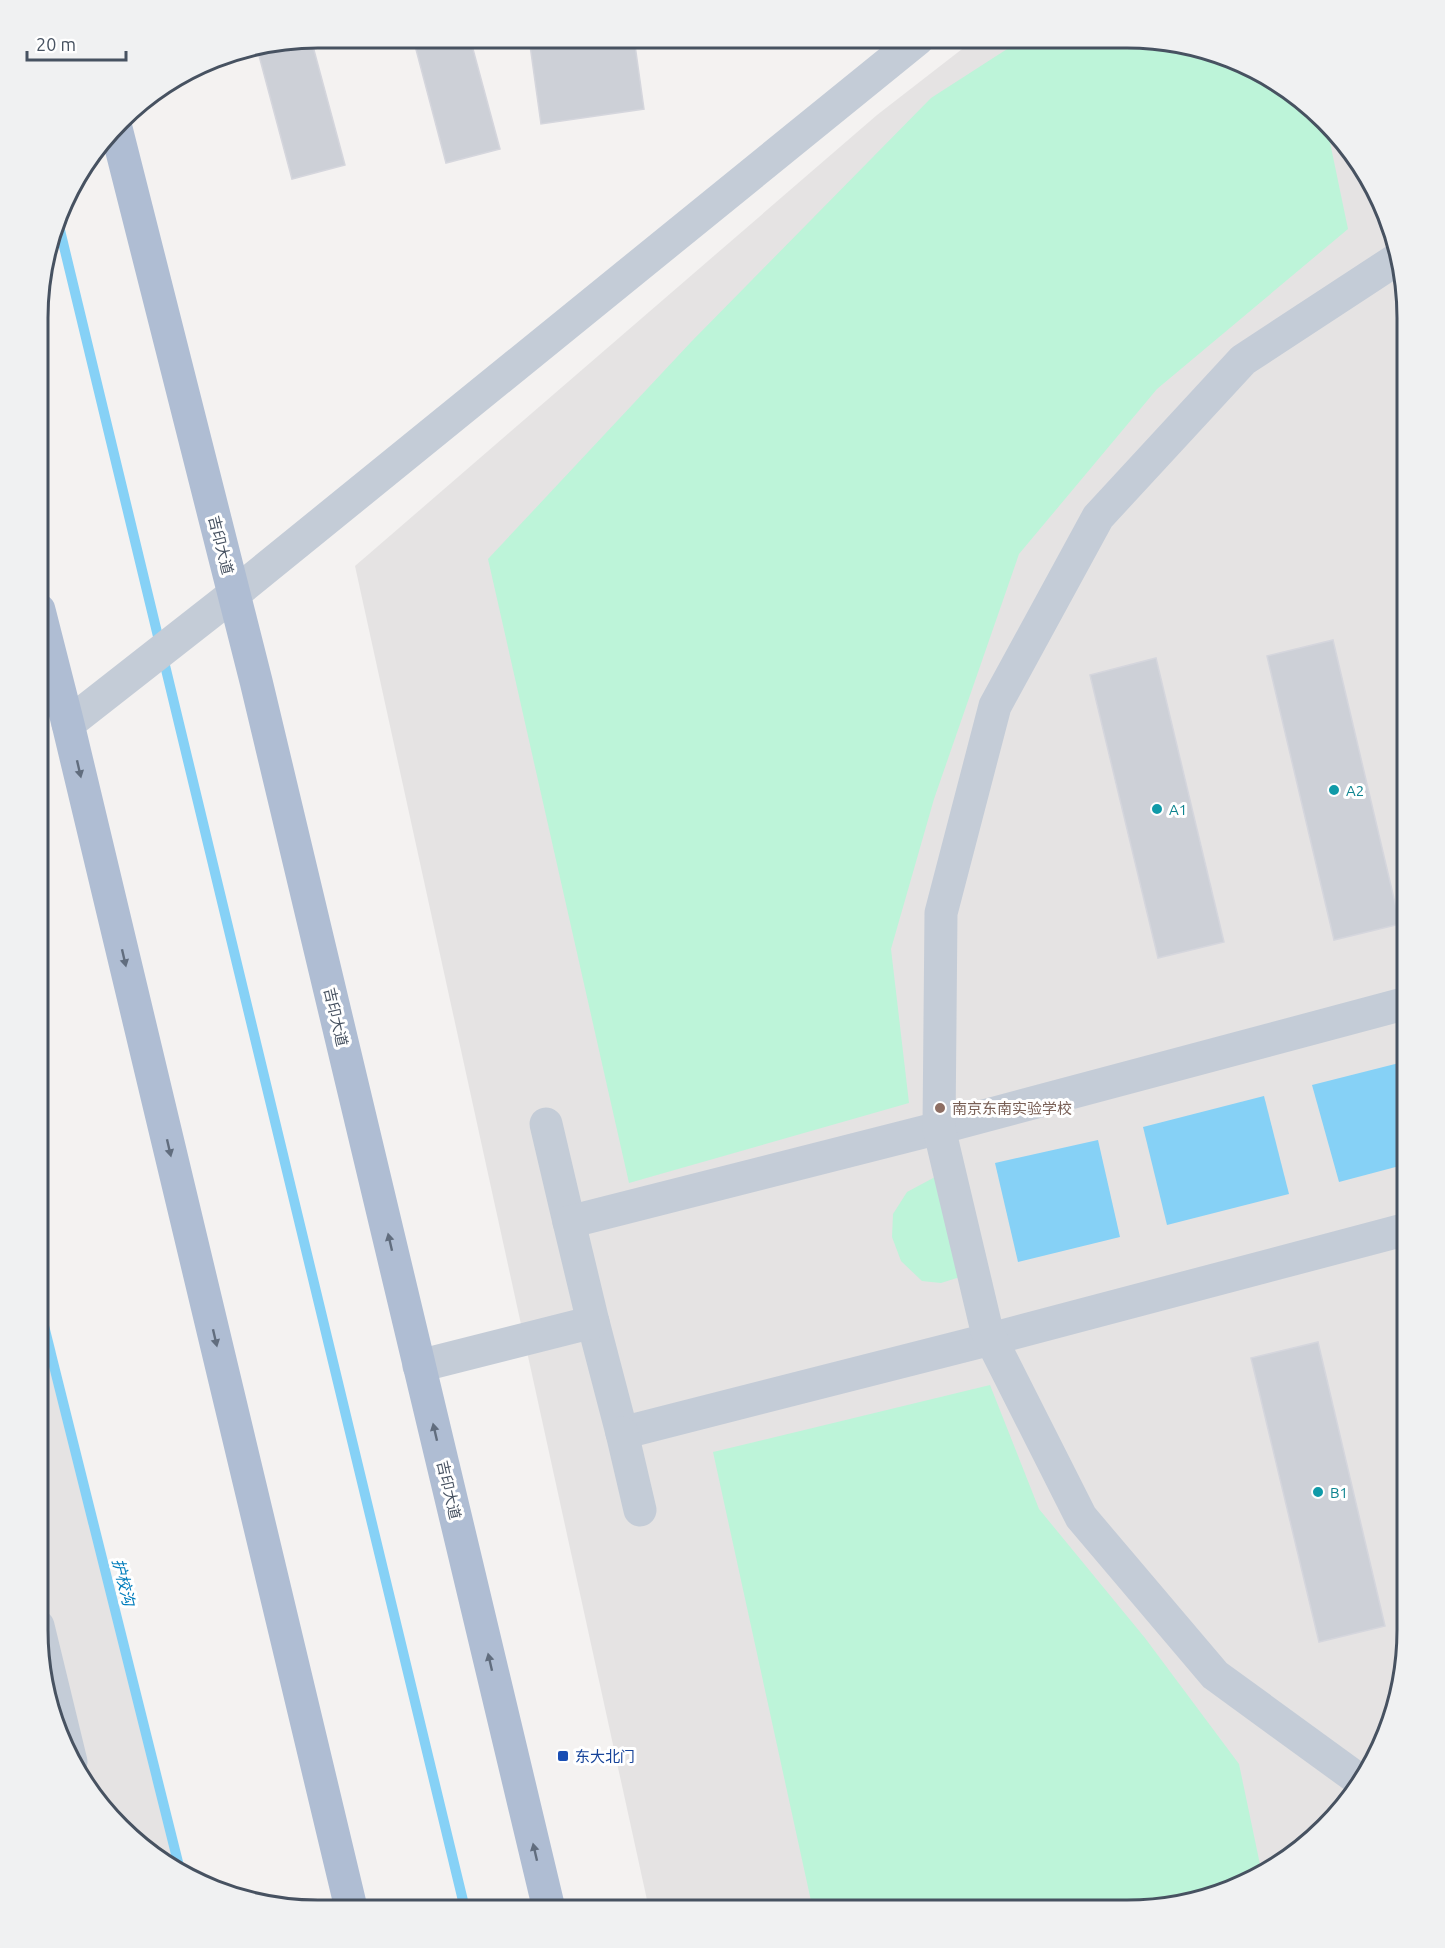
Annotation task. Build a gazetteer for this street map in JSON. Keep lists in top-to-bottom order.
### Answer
{
  "streets": {
    "main road": ["吉印大道"]
  },
  "water": ["护校沟"],
  "places": {
    "other": [
      "A2",
      "A1",
      "南京东南实验学校",
      "B1"
    ],
    "transit": ["东大北门"]
  },
  "scale_bar": "20 m"
}
